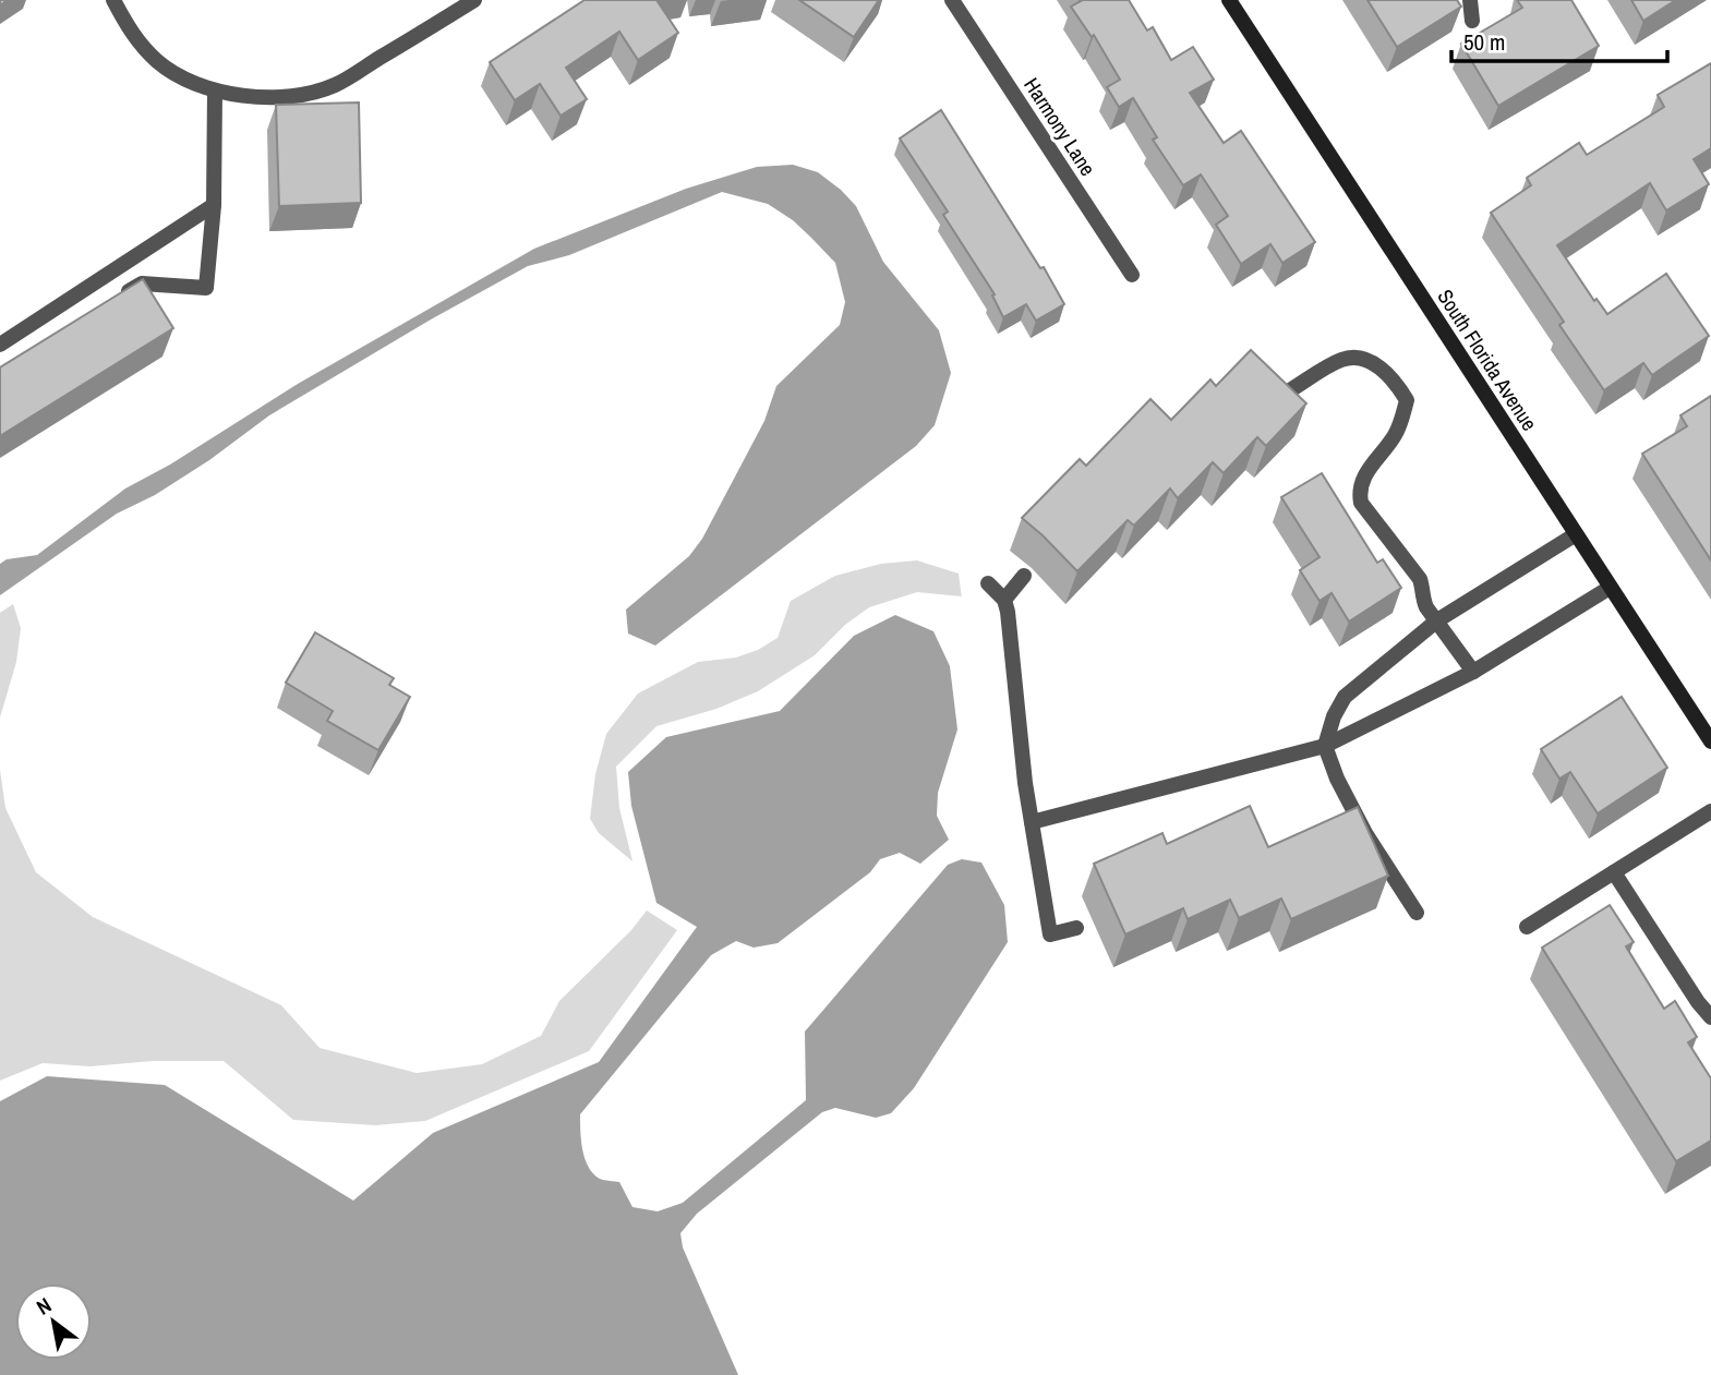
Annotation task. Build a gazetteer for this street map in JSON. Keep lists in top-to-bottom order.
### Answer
{
  "streets": {
    "street": ["Harmony Lane", "South Florida Avenue"]
  },
  "scale_bar": "50 m",
  "north": "top left"
}
